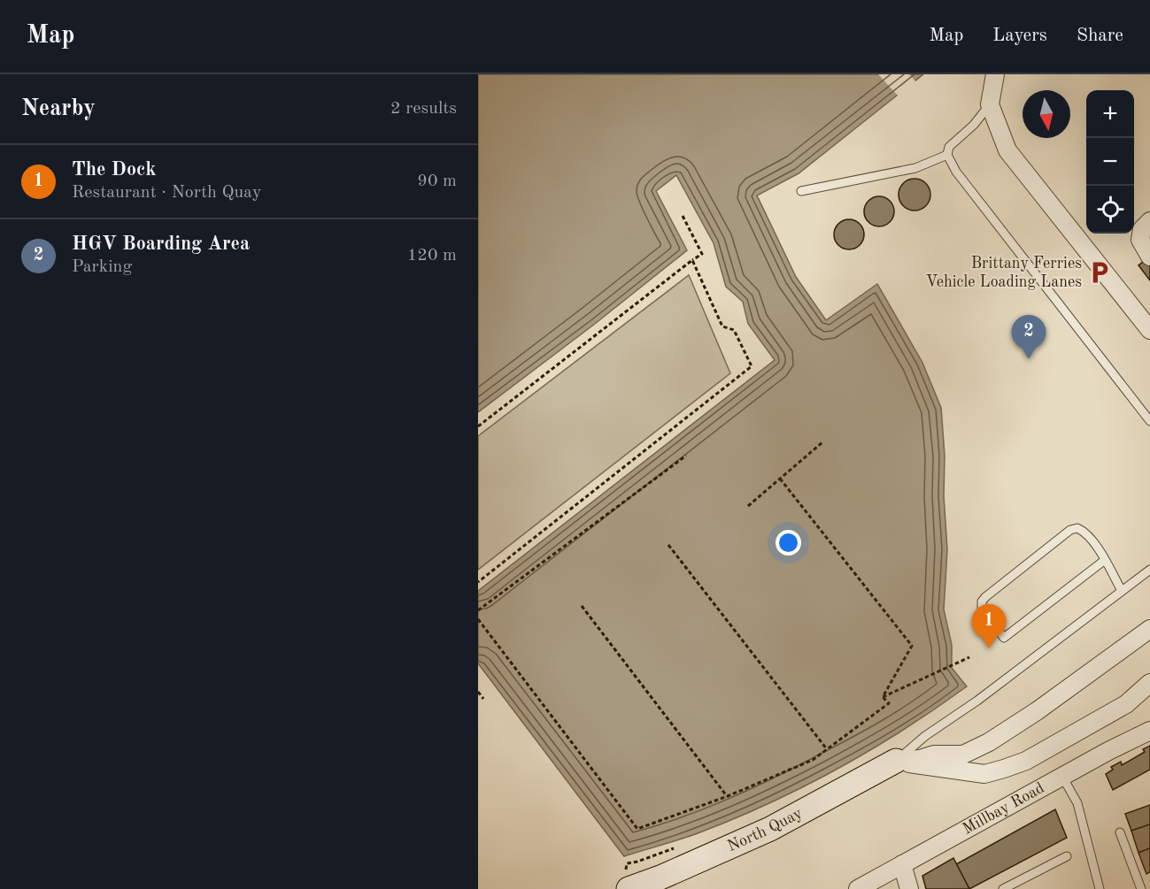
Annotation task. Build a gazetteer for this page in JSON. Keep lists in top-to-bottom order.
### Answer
{
  "streets": {
    "street": ["Millbay Road", "North Quay"]
  },
  "places": {
    "parking": ["Brittany Ferries Vehicle Loading Lanes"]
  },
  "north": "bottom",
  "page": {
    "header": "Map",
    "nav": ["Map", "Layers", "Share"],
    "heading": ["Nearby", "2 results"],
    "map_buttons": ["+", "−"],
    "list": [
      {
        "mark": "1",
        "name": "The Dock",
        "note": "Restaurant · North Quay",
        "value": "90 m"
      },
      {
        "mark": "2",
        "name": "HGV Boarding Area",
        "note": "Parking",
        "value": "120 m"
      }
    ],
    "pins": ["2", "1"]
  }
}
